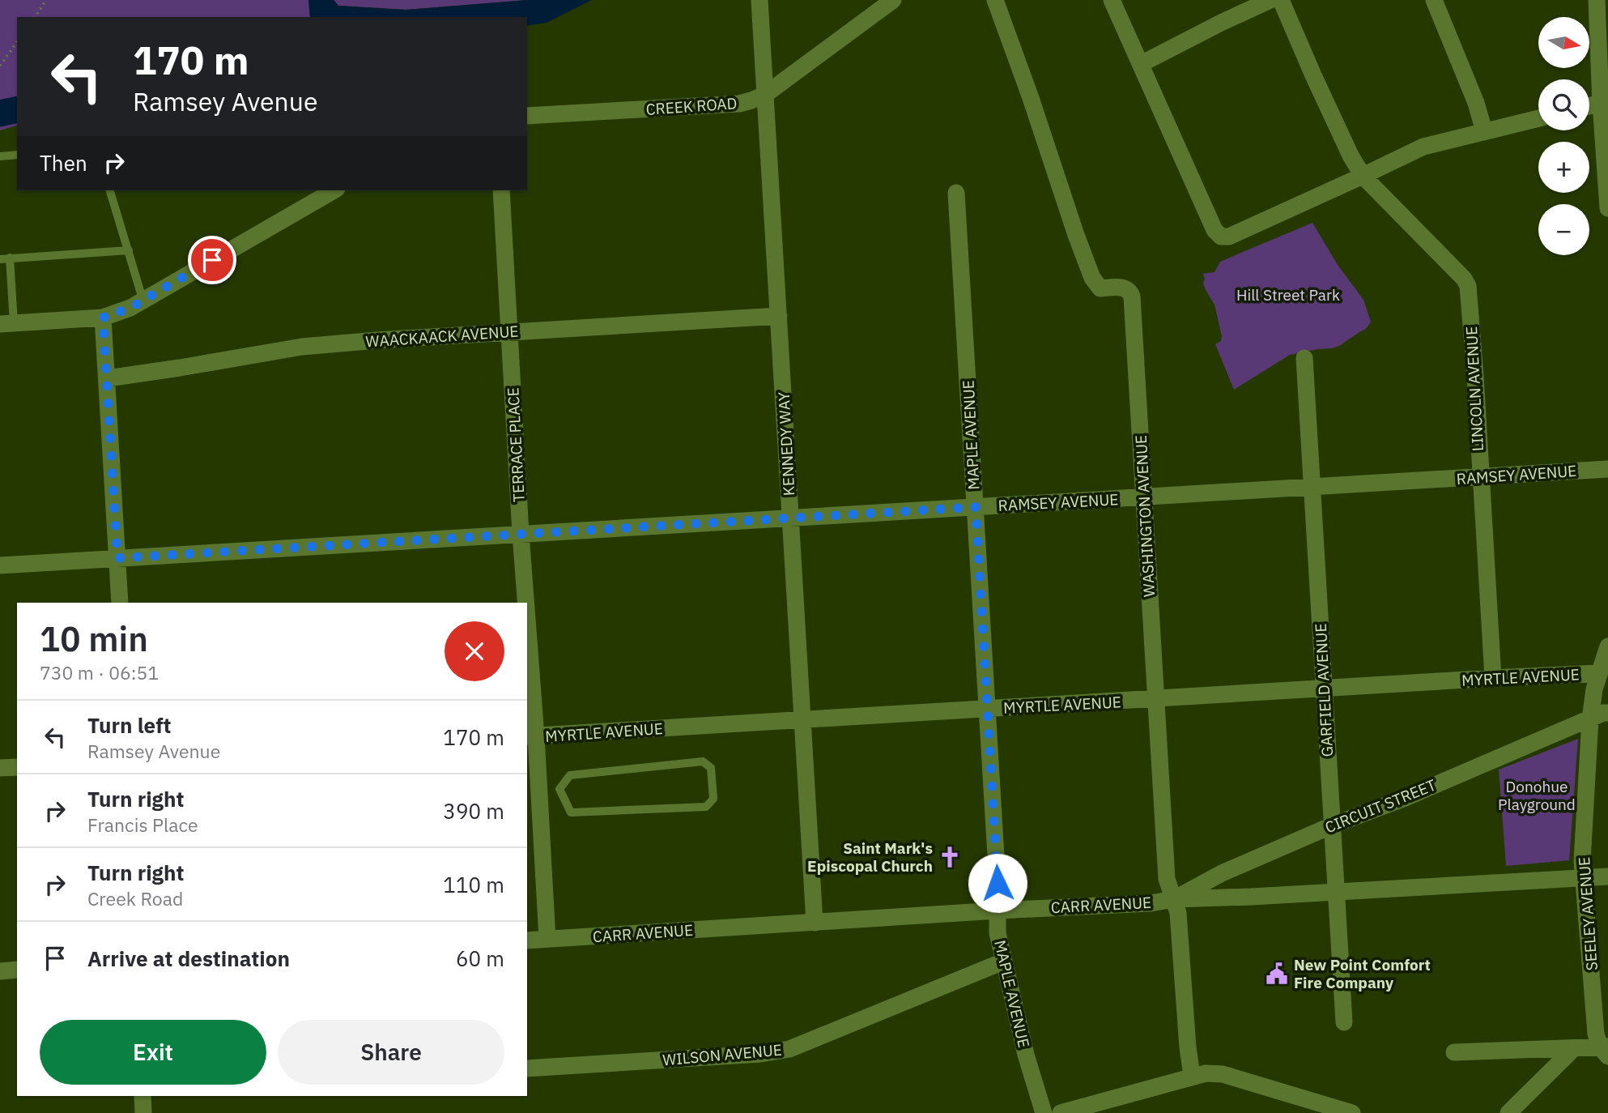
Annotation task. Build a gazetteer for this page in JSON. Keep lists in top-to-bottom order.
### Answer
{
  "streets": {
    "street": [
      "CREEK ROAD",
      "WAACKAACK AVENUE",
      "LINCOLN AVENUE",
      "MAPLE AVENUE",
      "KENNEDY WAY",
      "TERRACE PLACE",
      "RAMSEY AVENUE",
      "WASHINGTON AVENUE",
      "MYRTLE AVENUE",
      "GARFIELD AVENUE",
      "CIRCUIT STREET",
      "CARR AVENUE",
      "SEELEY AVENUE",
      "WILSON AVENUE"
    ]
  },
  "crossings": [
    ["CREEK ROAD", "KENNEDY WAY"],
    ["WAACKAACK AVENUE", "KENNEDY WAY"],
    ["WAACKAACK AVENUE", "TERRACE PLACE"],
    ["LINCOLN AVENUE", "RAMSEY AVENUE"],
    ["LINCOLN AVENUE", "MYRTLE AVENUE"],
    ["MAPLE AVENUE", "RAMSEY AVENUE"],
    ["MAPLE AVENUE", "MYRTLE AVENUE"],
    ["MAPLE AVENUE", "CARR AVENUE"],
    ["MAPLE AVENUE", "WILSON AVENUE"],
    ["KENNEDY WAY", "RAMSEY AVENUE"],
    ["KENNEDY WAY", "MYRTLE AVENUE"],
    ["KENNEDY WAY", "CARR AVENUE"],
    ["TERRACE PLACE", "RAMSEY AVENUE"],
    ["TERRACE PLACE", "MYRTLE AVENUE"],
    ["TERRACE PLACE", "CARR AVENUE"],
    ["RAMSEY AVENUE", "WASHINGTON AVENUE"],
    ["RAMSEY AVENUE", "GARFIELD AVENUE"],
    ["WASHINGTON AVENUE", "MYRTLE AVENUE"],
    ["WASHINGTON AVENUE", "CIRCUIT STREET"],
    ["WASHINGTON AVENUE", "CARR AVENUE"],
    ["MYRTLE AVENUE", "GARFIELD AVENUE"],
    ["MYRTLE AVENUE", "SEELEY AVENUE"],
    ["GARFIELD AVENUE", "CIRCUIT STREET"],
    ["GARFIELD AVENUE", "CARR AVENUE"],
    ["CIRCUIT STREET", "CARR AVENUE"],
    ["CIRCUIT STREET", "SEELEY AVENUE"],
    ["CARR AVENUE", "SEELEY AVENUE"]
  ],
  "parks": ["Hill Street Park", "Donohue Playground"],
  "places": {
    "church": ["Saint Mark's Episcopal Church"],
    "public building": ["New Point Comfort Fire Company"]
  },
  "north": "right",
  "page": {
    "map_buttons": ["+", "−"],
    "turn": ["170 m", "Ramsey Avenue"],
    "then": "Then",
    "heading": ["10 min", "730 m · 06:51"],
    "list": [
      {
        "name": "Turn left",
        "note": "Ramsey Avenue",
        "value": "170 m"
      },
      {
        "name": "Turn right",
        "note": "Francis Place",
        "value": "390 m"
      },
      {
        "name": "Turn right",
        "note": "Creek Road",
        "value": "110 m"
      },
      {
        "name": "Arrive at destination",
        "value": "60 m"
      }
    ],
    "buttons": ["Exit", "Share"]
  }
}
